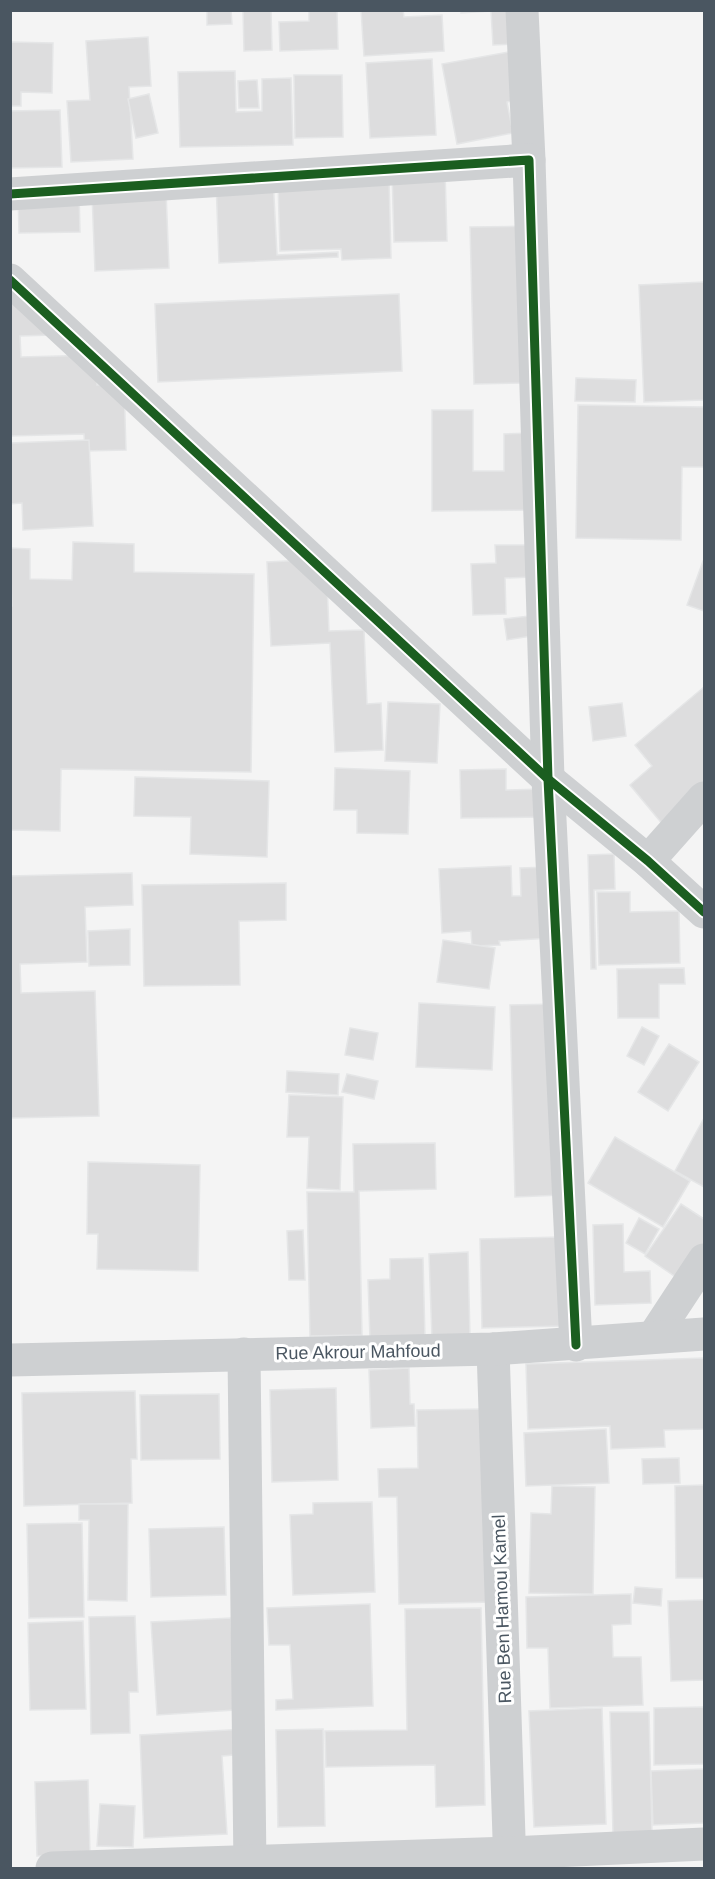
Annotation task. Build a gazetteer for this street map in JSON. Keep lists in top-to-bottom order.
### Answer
{
  "streets": {
    "street": ["Rue Akrour Mahfoud", "Rue Ben Hamou Kamel"]
  },
  "crossings": [
    ["Rue Akrour Mahfoud", "Rue Ben Hamou Kamel"]
  ]
}
